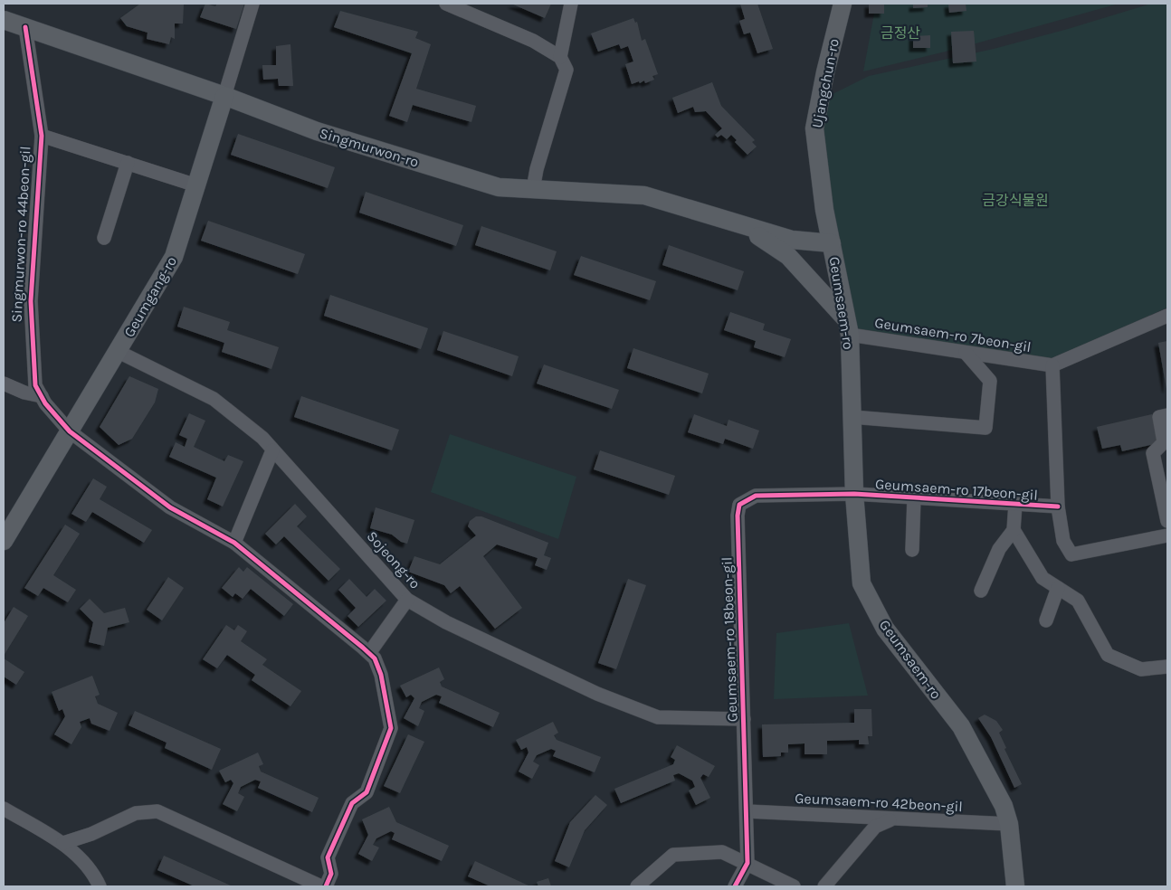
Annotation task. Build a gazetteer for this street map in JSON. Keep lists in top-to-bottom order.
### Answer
{
  "streets": {
    "main road": [
      "Ujangchun-ro",
      "Singmurwon-ro",
      "Geumgang-ro",
      "Geumsaem-ro"
    ],
    "street": [
      "Singmurwon-ro 44beon-gil",
      "Geumsaem-ro 7beon-gil",
      "Geumsaem-ro 17beon-gil",
      "Sojeong-ro",
      "Geumsaem-ro 18beon-gil",
      "Geumsaem-ro 42beon-gil"
    ]
  },
  "crossings": [
    ["Ujangchun-ro", "Singmurwon-ro"],
    ["Ujangchun-ro", "Geumsaem-ro"],
    ["Singmurwon-ro", "Singmurwon-ro 44beon-gil"],
    ["Singmurwon-ro", "Geumgang-ro"],
    ["Singmurwon-ro", "Geumsaem-ro"],
    ["Singmurwon-ro", "Geumsaem-ro 7beon-gil"],
    ["Singmurwon-ro 44beon-gil", "Geumgang-ro"],
    ["Geumgang-ro", "Sojeong-ro"],
    ["Geumsaem-ro", "Geumsaem-ro 7beon-gil"],
    ["Geumsaem-ro", "Geumsaem-ro 17beon-gil"],
    ["Geumsaem-ro", "Geumsaem-ro 18beon-gil"],
    ["Geumsaem-ro", "Geumsaem-ro 42beon-gil"],
    ["Geumsaem-ro 17beon-gil", "Geumsaem-ro 18beon-gil"],
    ["Sojeong-ro", "Geumsaem-ro 18beon-gil"],
    ["Geumsaem-ro 18beon-gil", "Geumsaem-ro 42beon-gil"]
  ],
  "parks": ["금정산", "금강식물원"]
}
